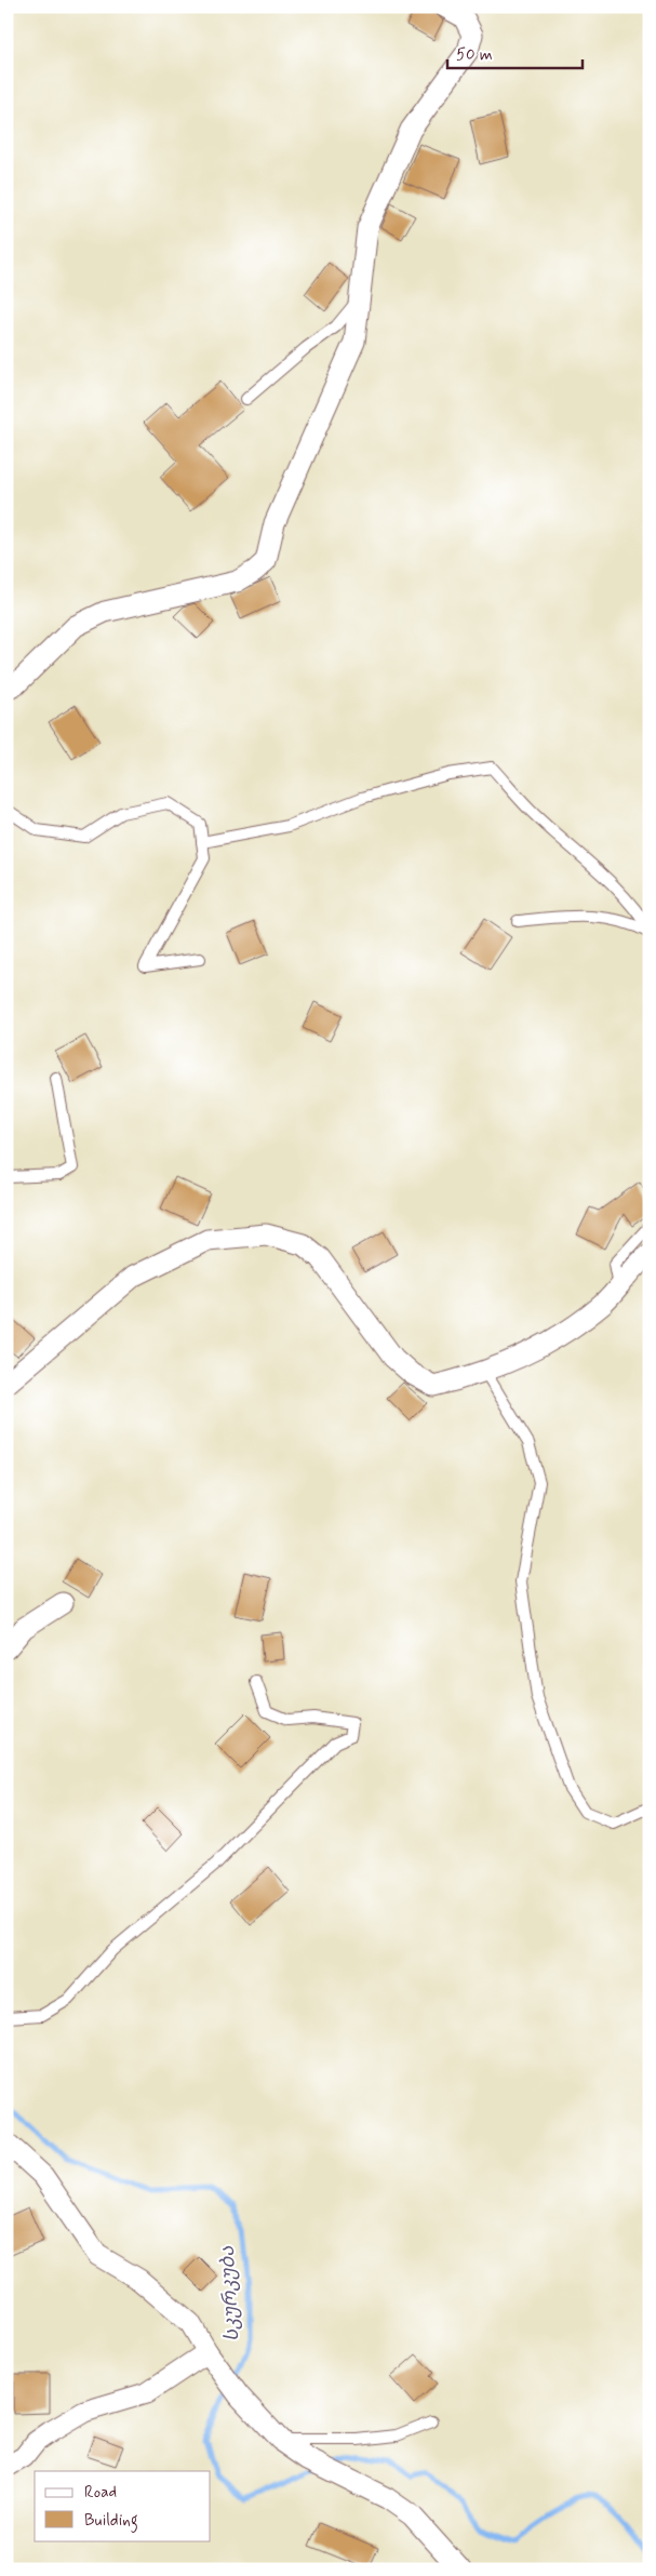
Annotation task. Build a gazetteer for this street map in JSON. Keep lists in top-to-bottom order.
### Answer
{
  "water": ["სკურკუბა"],
  "legend": ["Road", "Building"],
  "scale_bar": "50 m"
}
